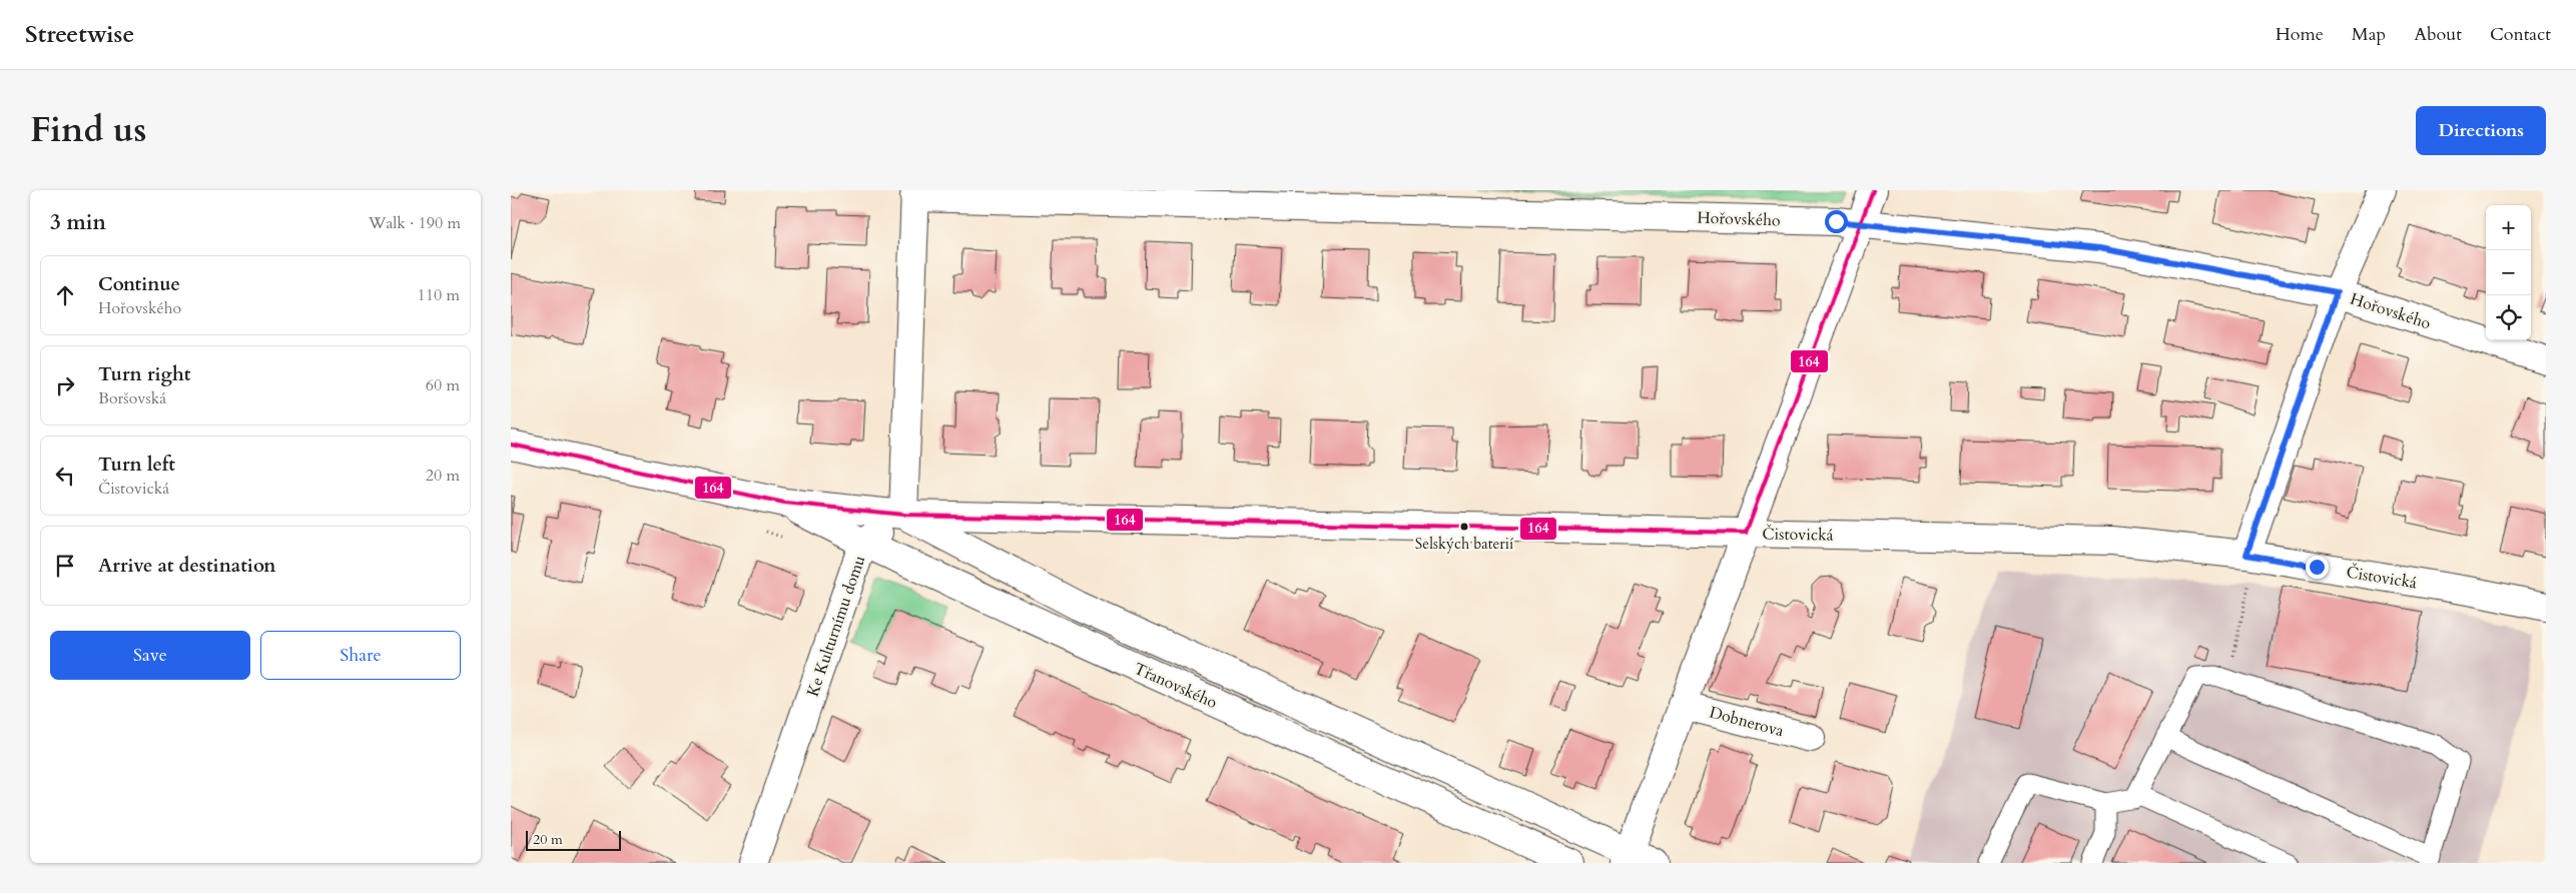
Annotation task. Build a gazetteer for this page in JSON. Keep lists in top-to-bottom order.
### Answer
{
  "streets": {
    "street": [
      "Hořovského",
      "Čistovická",
      "Ke Kulturnímu domu",
      "Třanovského",
      "Dobnerova"
    ]
  },
  "crossings": [
    ["Čistovická", "Ke Kulturnímu domu"],
    ["Čistovická", "Třanovského"],
    ["Ke Kulturnímu domu", "Třanovského"]
  ],
  "places": ["Selských baterií"],
  "lines": ["transit line 164"],
  "scale_bar": "20 m",
  "page": {
    "header": "Streetwise",
    "nav": [
      "Home",
      "Map",
      "About",
      "Contact"
    ],
    "title": "Find us",
    "buttons": [
      "Directions",
      ["Save", "Share"]
    ],
    "heading": ["3 min", "Walk · 190 m"],
    "map_buttons": ["+", "−"],
    "list": [
      ["Continue", "Hořovského", "110 m"],
      ["Turn right", "Boršovská", "60 m"],
      ["Turn left", "Čistovická", "20 m"],
      "Arrive at destination"
    ],
    "scale": "20 m"
  }
}
